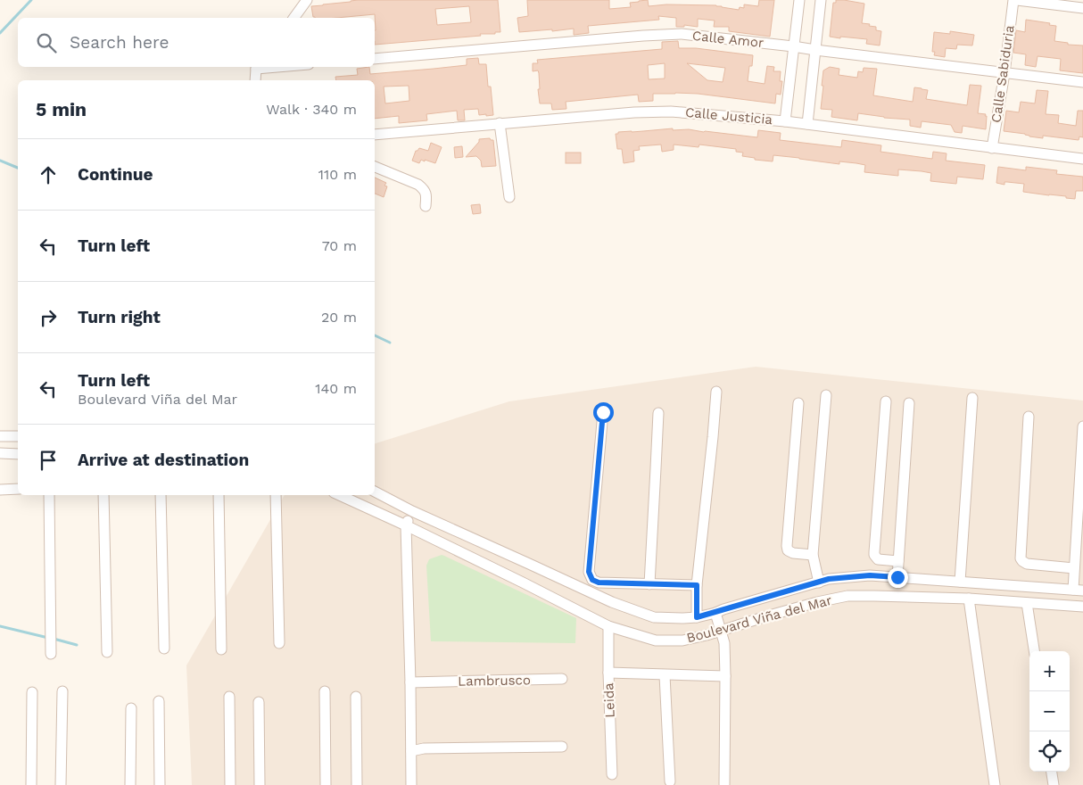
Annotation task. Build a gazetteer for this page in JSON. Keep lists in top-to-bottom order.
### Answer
{
  "streets": {
    "street": [
      "Calle Amor",
      "Calle Sabiduria",
      "Calle Justicia",
      "Boulevard Viña del Mar",
      "Lambrusco",
      "Leida"
    ]
  },
  "crossings": [
    ["Calle Amor", "Calle Sabiduria"],
    ["Calle Sabiduria", "Calle Justicia"],
    ["Boulevard Viña del Mar", "Leida"]
  ],
  "page": {
    "search": "Search here",
    "heading": ["5 min", "Walk · 340 m"],
    "list": [
      ["Continue", "110 m"],
      ["Turn left", "70 m"],
      ["Turn right", "20 m"],
      ["Turn left", "Boulevard Viña del Mar", "140 m"],
      "Arrive at destination"
    ],
    "map_buttons": ["+", "−"]
  }
}
